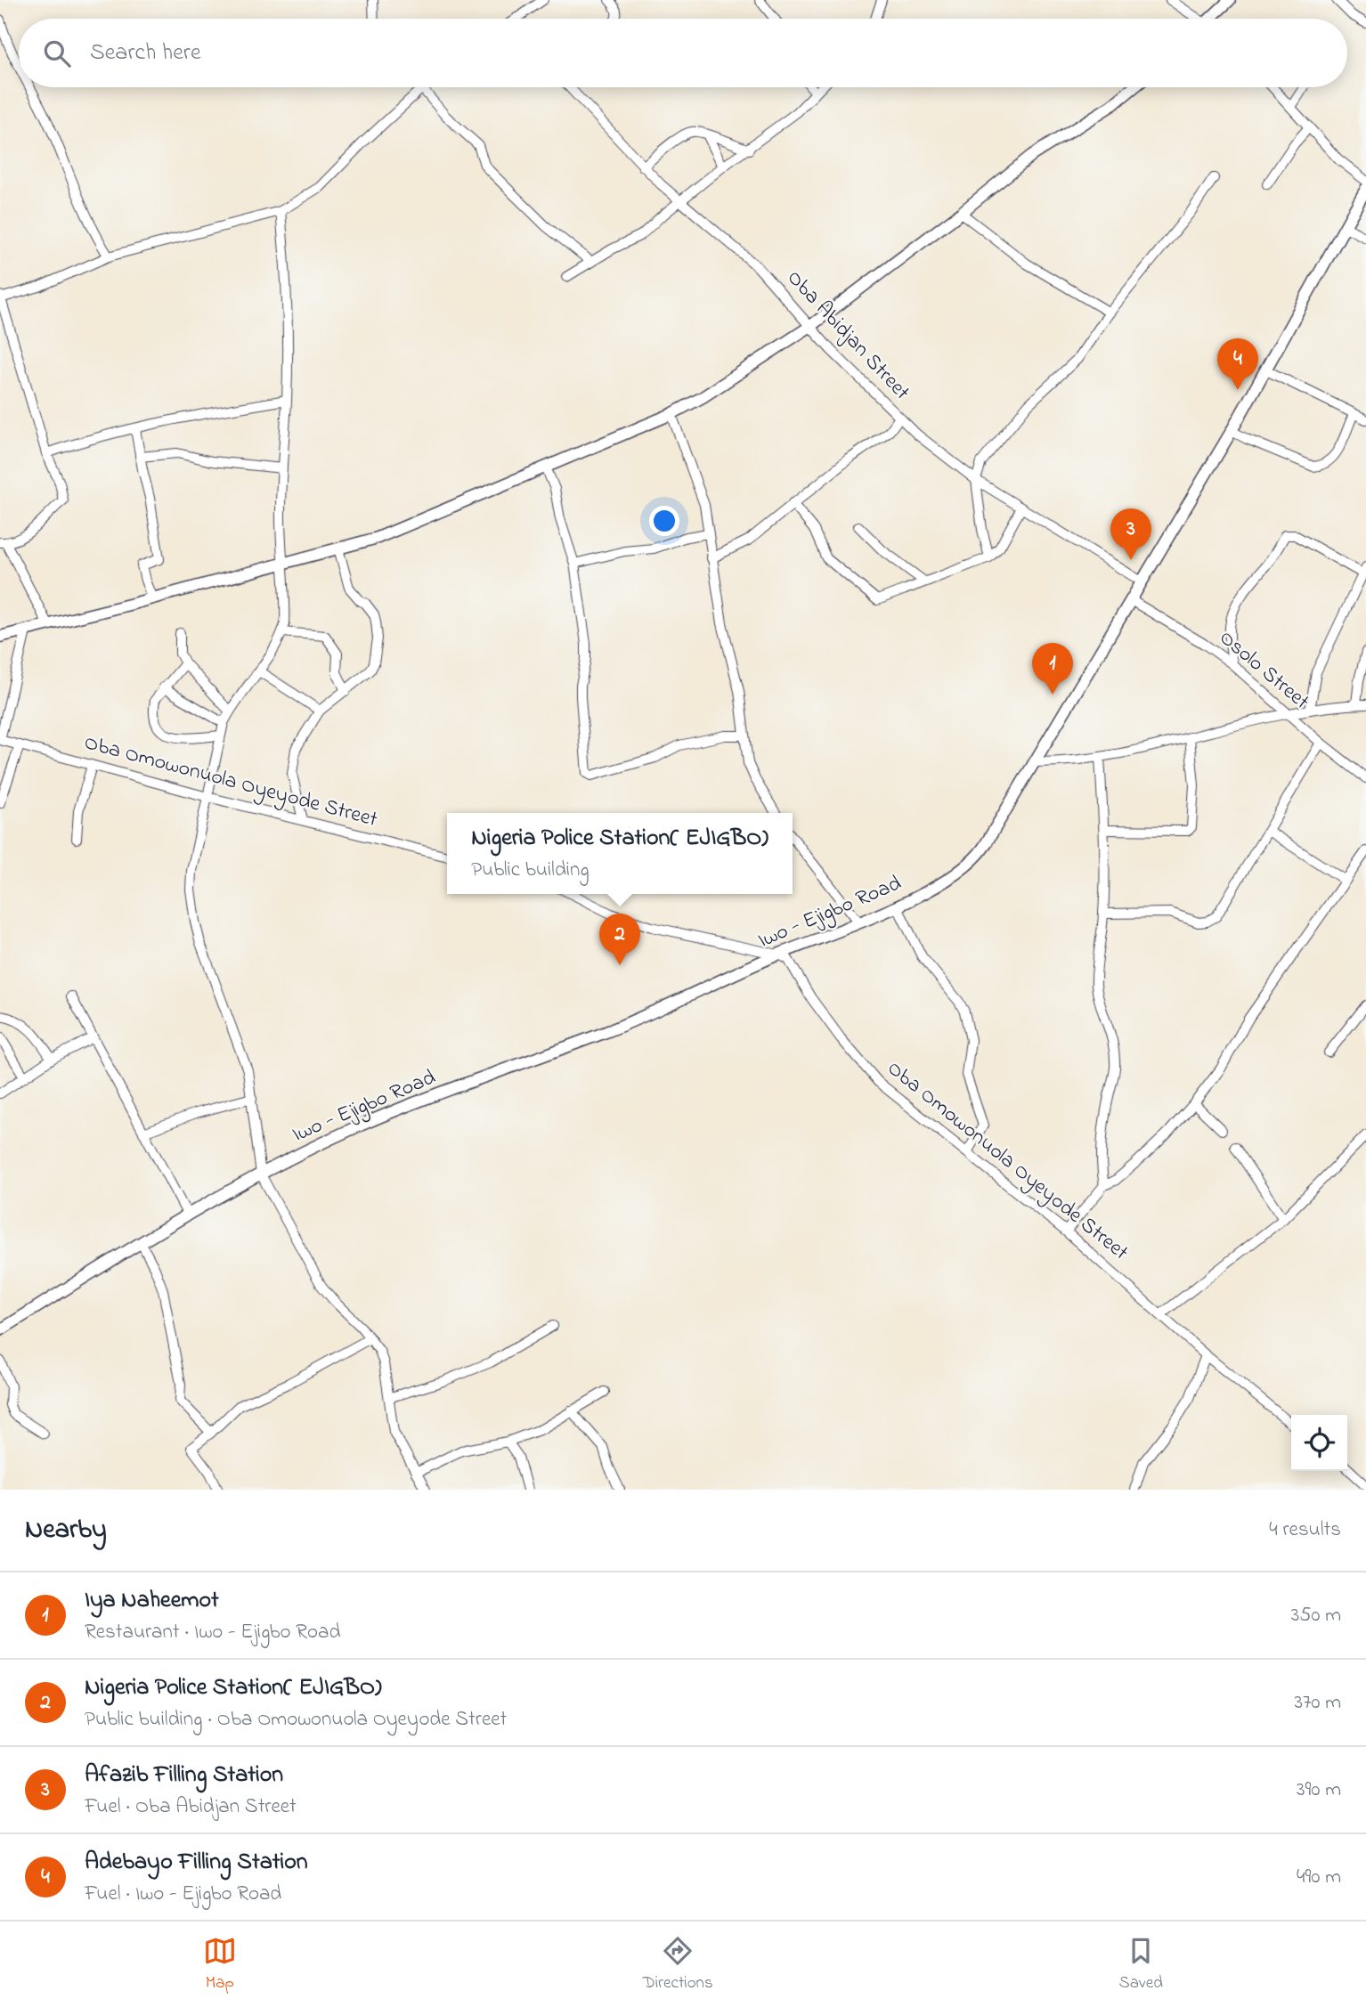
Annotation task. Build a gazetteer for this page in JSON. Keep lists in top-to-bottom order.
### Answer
{
  "streets": {
    "main road": ["Iwo - Ejigbo Road"],
    "street": ["Oba Abidjan Street", "Osolo Street", "Oba Omowonuola Oyeyode Street"]
  },
  "crossings": [
    ["Oba Abidjan Street", "Iwo - Ejigbo Road"],
    ["Osolo Street", "Iwo - Ejigbo Road"],
    ["Oba Omowonuola Oyeyode Street", "Iwo - Ejigbo Road"]
  ],
  "page": {
    "search": "Search here",
    "pins": [
      "4",
      "3",
      "1",
      "2"
    ],
    "popup": ["Nigeria Police Station( EJIGBO)", "Public building"],
    "heading": ["Nearby", "4 results"],
    "list": [
      {
        "mark": "1",
        "name": "Iya Naheemot",
        "note": "Restaurant · Iwo - Ejigbo Road",
        "value": "350 m"
      },
      {
        "mark": "2",
        "name": "Nigeria Police Station( EJIGBO)",
        "note": "Public building · Oba Omowonuola Oyeyode Street",
        "value": "370 m"
      },
      {
        "mark": "3",
        "name": "Afazib Filling Station",
        "note": "Fuel · Oba Abidjan Street",
        "value": "390 m"
      },
      {
        "mark": "4",
        "name": "Adebayo Filling Station",
        "note": "Fuel · Iwo - Ejigbo Road",
        "value": "490 m"
      }
    ],
    "nav": ["Map", "Directions", "Saved"]
  }
}
